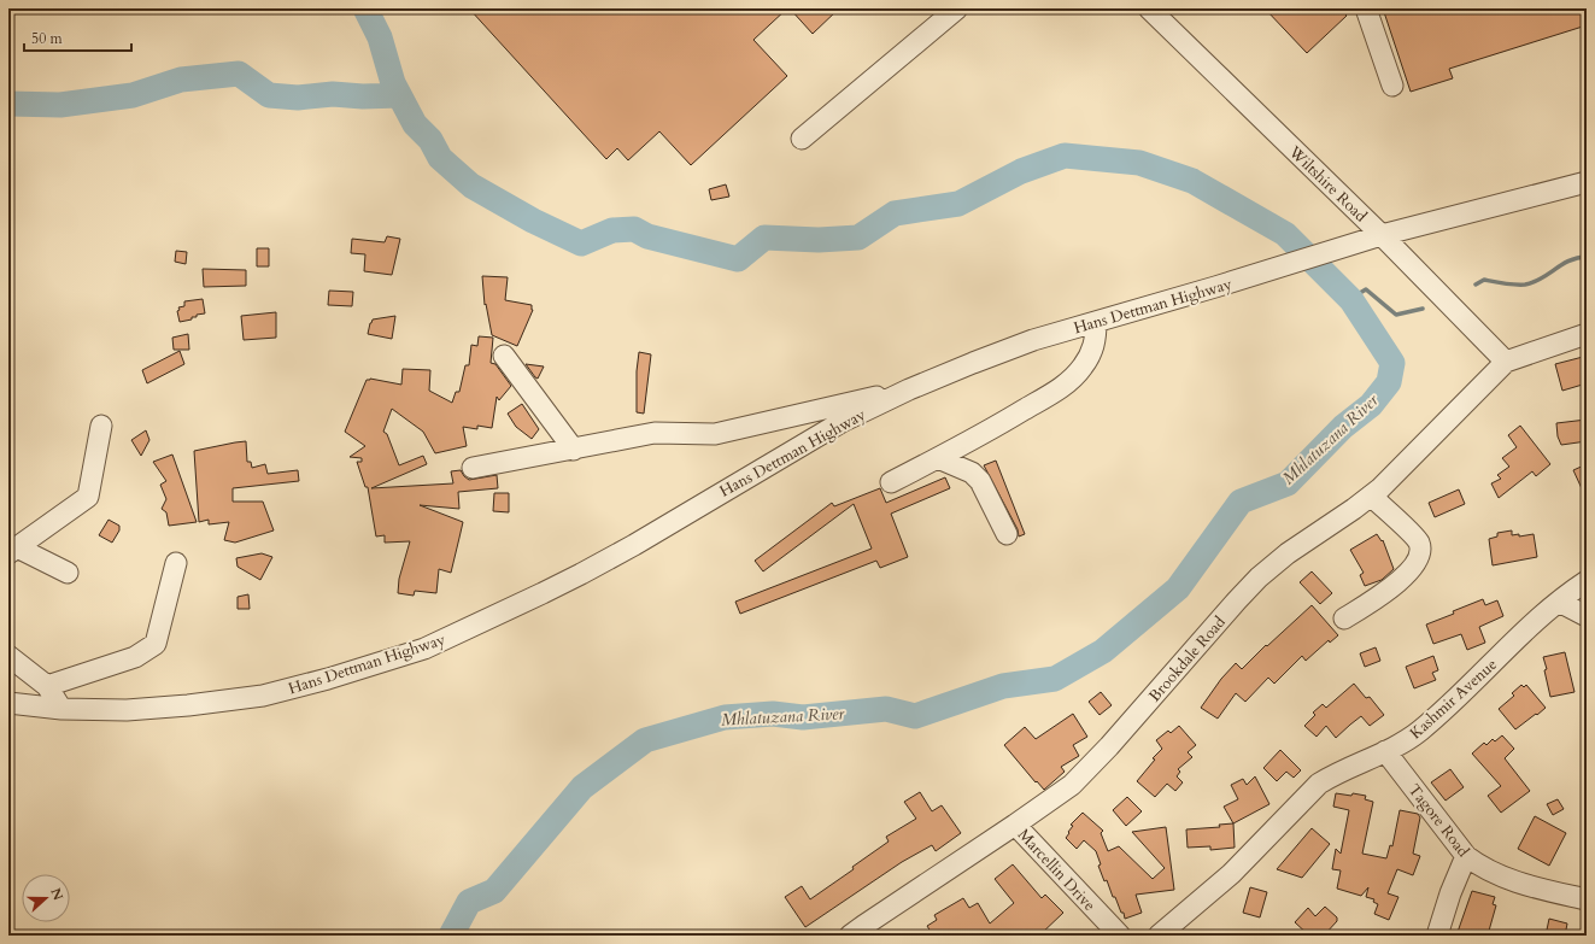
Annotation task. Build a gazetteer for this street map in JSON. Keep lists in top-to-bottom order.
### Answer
{
  "streets": {
    "street": [
      "Wiltshire Road",
      "Hans Dettman Highway",
      "Brookdale Road",
      "Kashmir Avenue",
      "Tagore Road",
      "Marcellin Drive"
    ]
  },
  "crossings": [
    ["Wiltshire Road", "Hans Dettman Highway"],
    ["Wiltshire Road", "Brookdale Road"],
    ["Brookdale Road", "Marcellin Drive"],
    ["Kashmir Avenue", "Tagore Road"]
  ],
  "water": ["Mhlatuzana River"],
  "scale_bar": "50 m",
  "north": "right"
}
